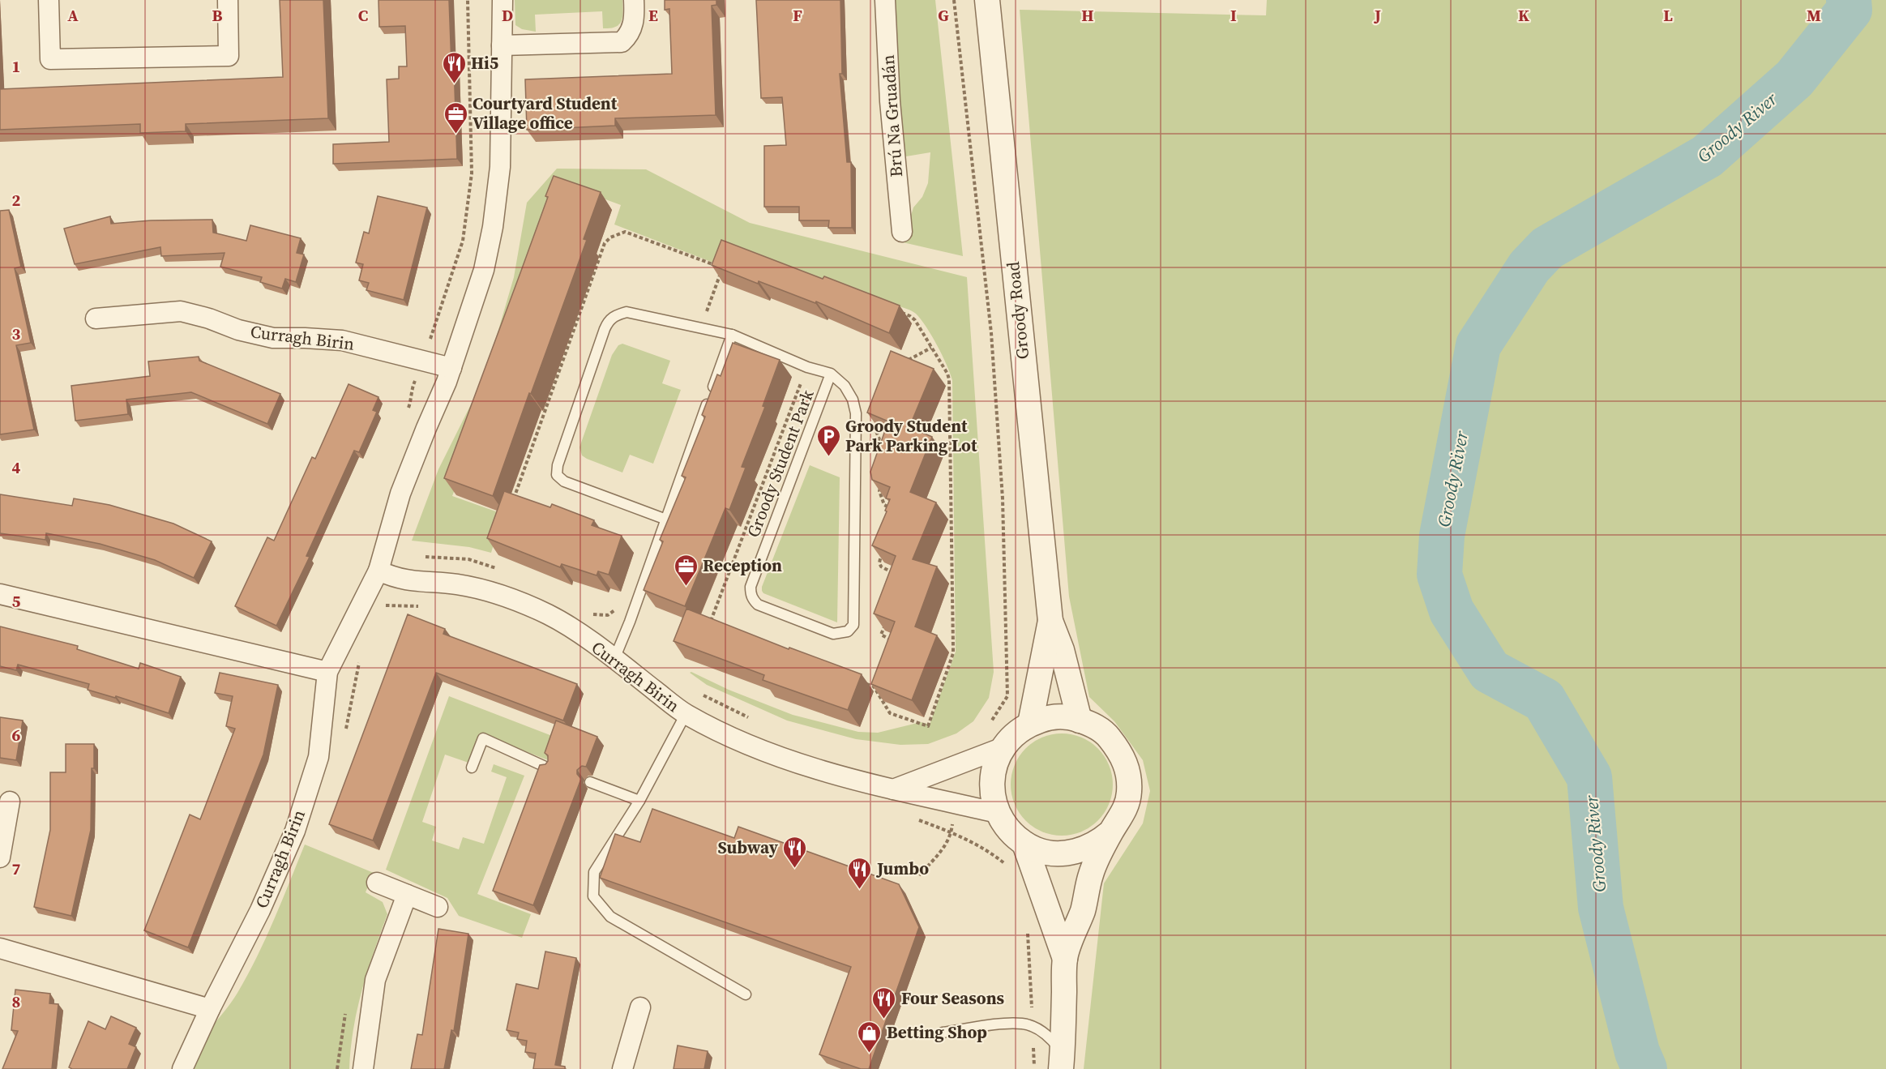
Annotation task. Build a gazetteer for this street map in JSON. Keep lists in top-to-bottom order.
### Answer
{
  "streets": {
    "street": ["Brú Na Gruadán", "Groody Road", "Curragh Birin"],
    "lane": ["Groody Student Park"]
  },
  "water": ["Groody River"],
  "places": {
    "restaurant": [
      "Hi5",
      "Subway",
      "Jumbo",
      "Four Seasons"
    ],
    "office": ["Courtyard Student Village office", "Reception"],
    "parking": ["Groody Student Park Parking Lot"],
    "shop": ["Betting Shop"]
  },
  "grid": {
    "columns": [
      "A",
      "B",
      "C",
      "D",
      "E",
      "F",
      "G",
      "H",
      "I",
      "J",
      "K",
      "L",
      "M"
    ],
    "rows": [
      "1",
      "2",
      "3",
      "4",
      "5",
      "6",
      "7",
      "8"
    ]
  }
}
